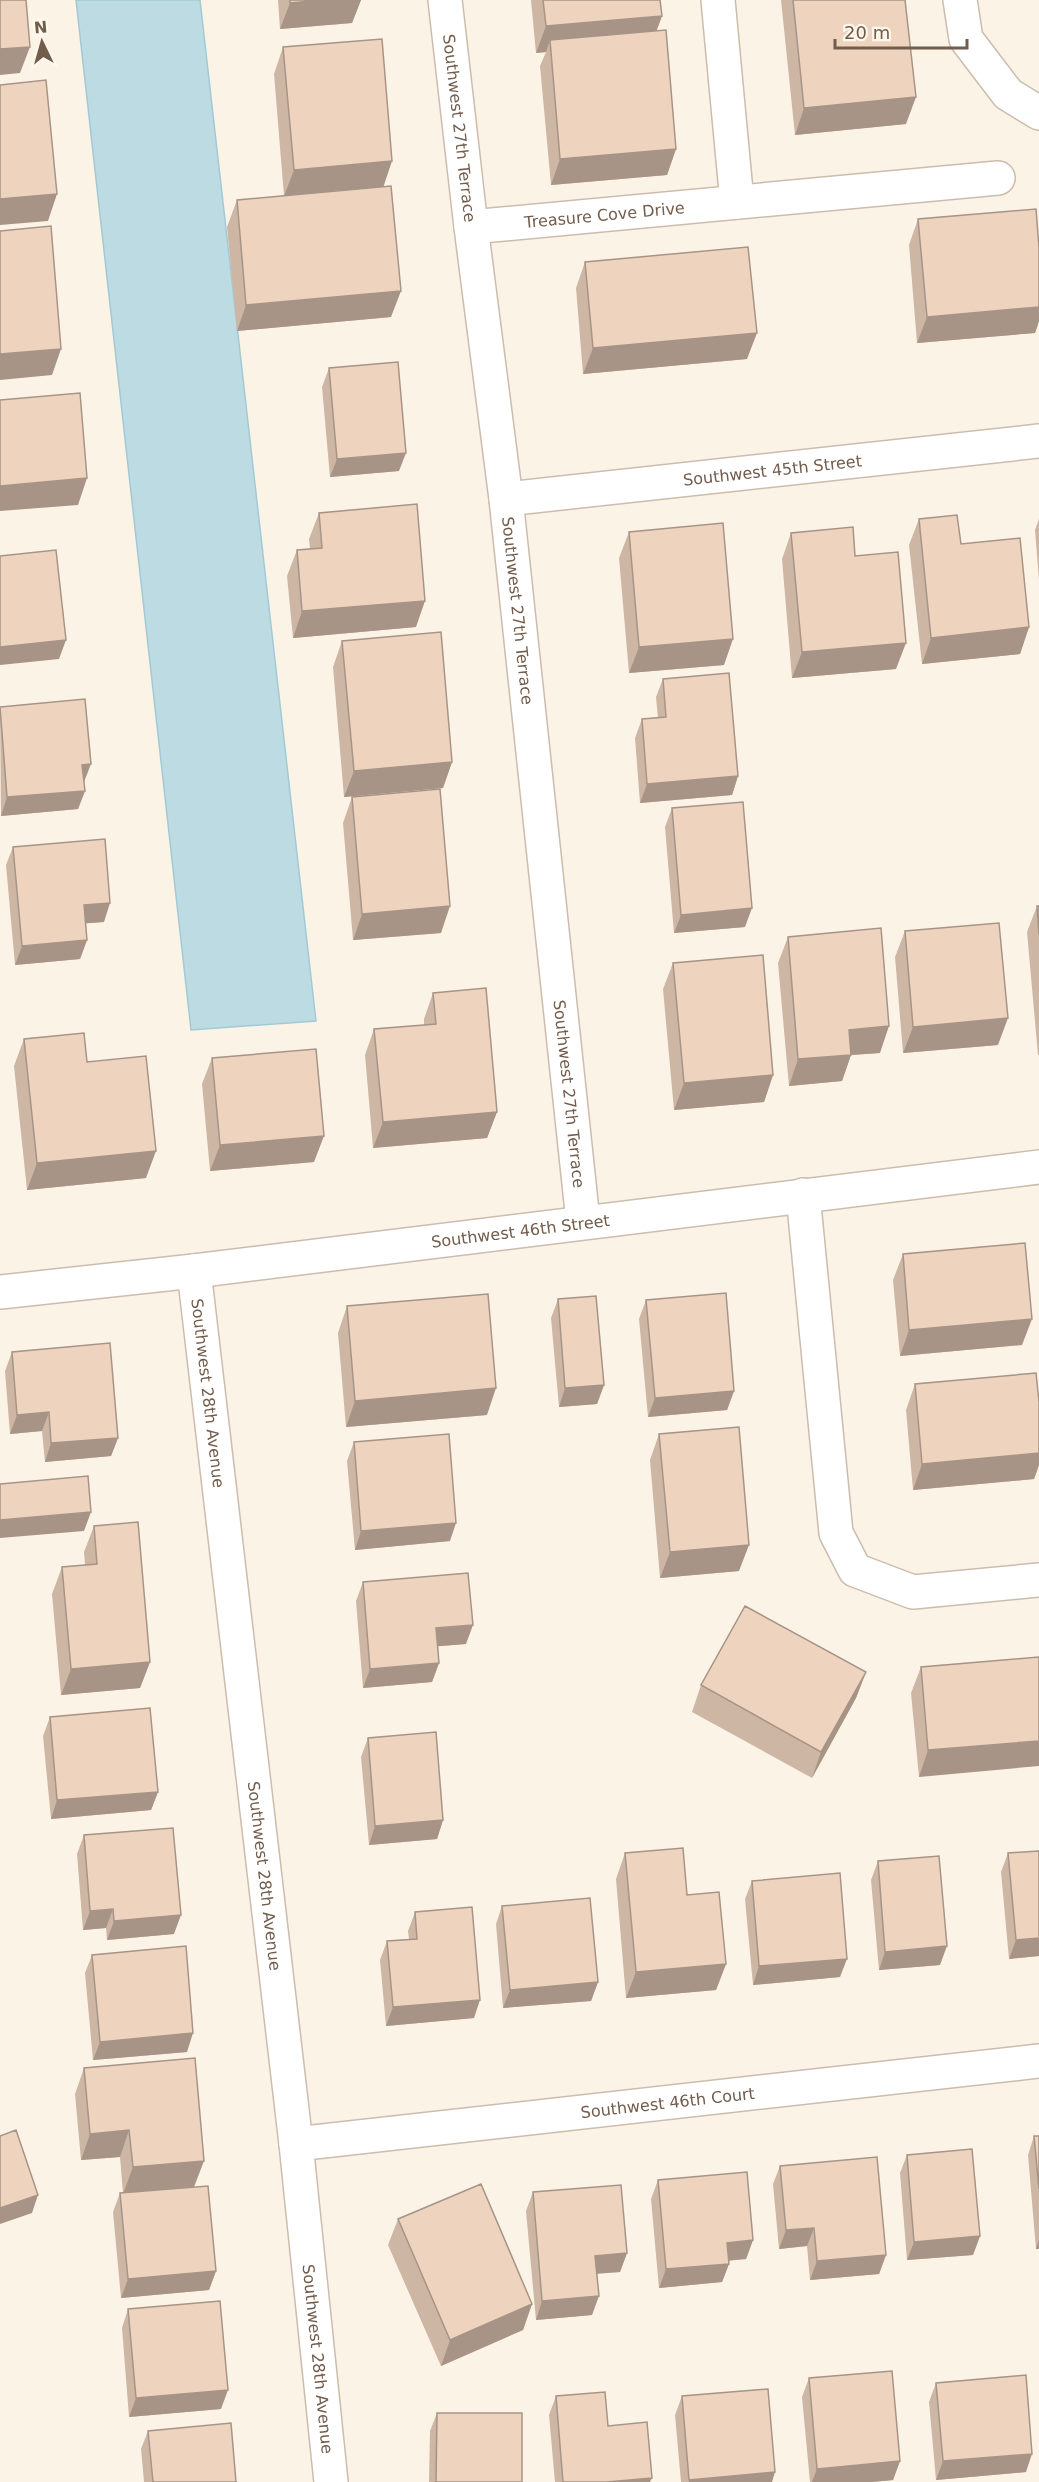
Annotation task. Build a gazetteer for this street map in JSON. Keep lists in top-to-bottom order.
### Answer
{
  "streets": {
    "street": [
      "Southwest 27th Terrace",
      "Treasure Cove Drive",
      "Southwest 45th Street",
      "Southwest 46th Street",
      "Southwest 28th Avenue",
      "Southwest 46th Court"
    ]
  },
  "crossings": [
    ["Southwest 27th Terrace", "Treasure Cove Drive"],
    ["Southwest 27th Terrace", "Southwest 45th Street"],
    ["Southwest 27th Terrace", "Southwest 46th Street"],
    ["Southwest 46th Street", "Southwest 28th Avenue"],
    ["Southwest 28th Avenue", "Southwest 46th Court"]
  ],
  "scale_bar": "20 m",
  "north": "top"
}
